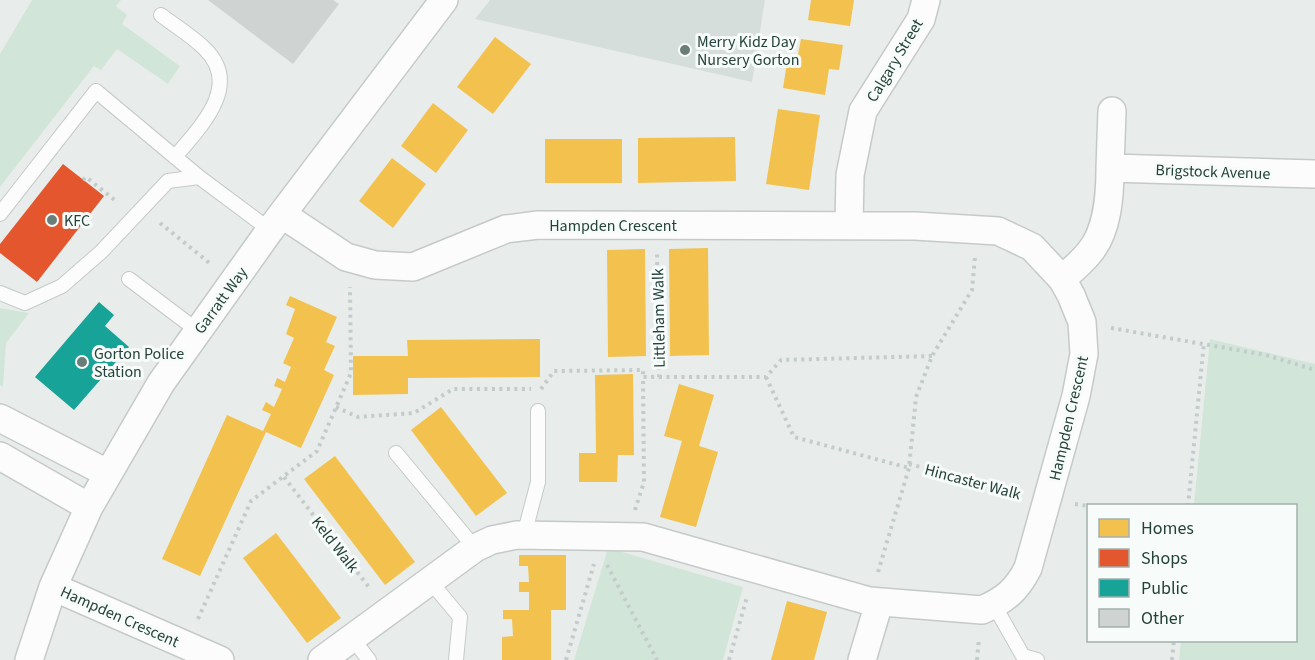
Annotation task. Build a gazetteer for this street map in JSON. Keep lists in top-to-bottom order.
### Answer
{
  "streets": {
    "street": [
      "Calgary Street",
      "Brigstock Avenue",
      "Hampden Crescent",
      "Garratt Way"
    ],
    "path": ["Littleham Walk", "Hincaster Walk", "Keld Walk"]
  },
  "crossings": [
    ["Calgary Street", "Hampden Crescent"],
    ["Hampden Crescent", "Garratt Way"],
    ["Hampden Crescent", "Littleham Walk"]
  ],
  "places": ["Merry Kidz Day Nursery Gorton", "KFC", "Gorton Police Station"],
  "legend": [
    "Homes",
    "Shops",
    "Public",
    "Other"
  ]
}
